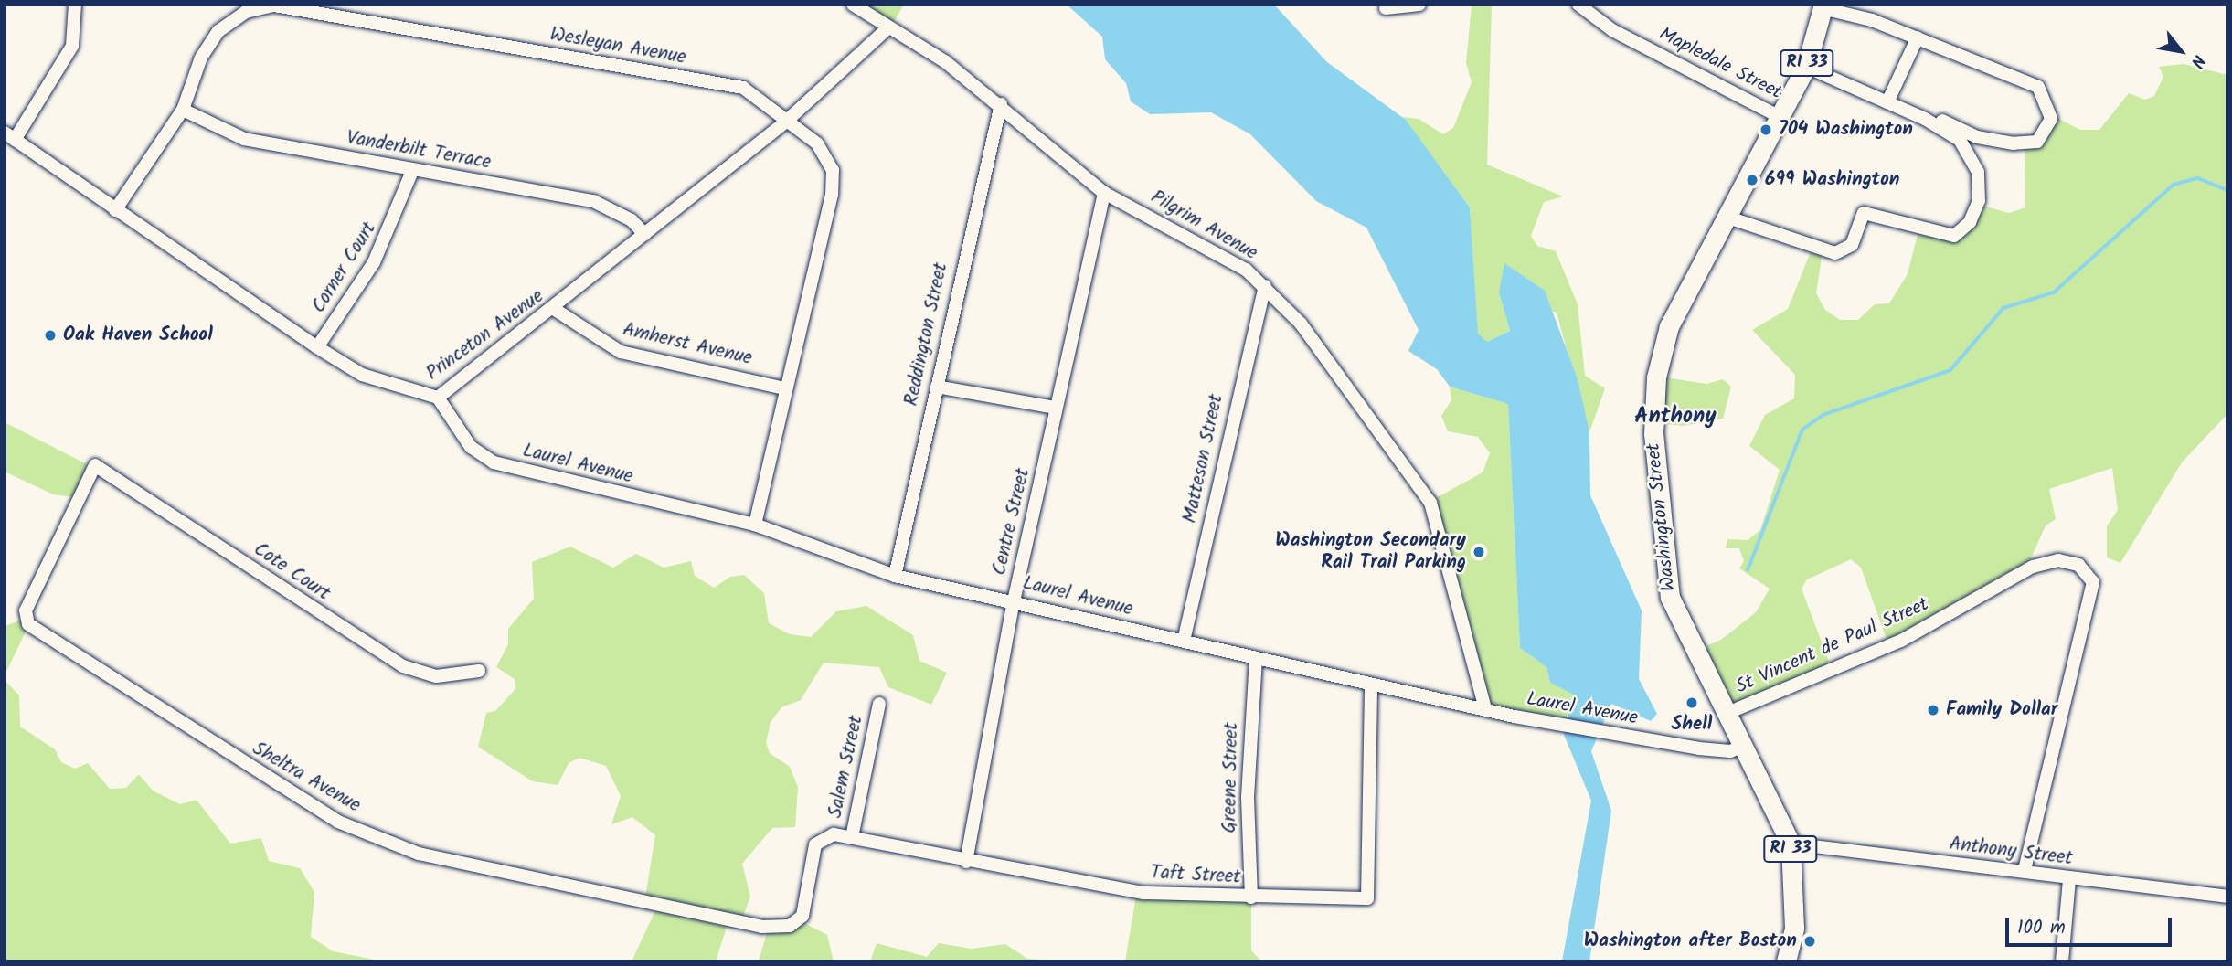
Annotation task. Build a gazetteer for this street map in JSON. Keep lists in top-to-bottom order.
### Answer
{
  "streets": {
    "main road": ["RI 33", "Washington Street"],
    "street": [
      "Wesleyan Avenue",
      "Mapledale Street",
      "Vanderbilt Terrace",
      "Pilgrim Avenue",
      "Corner Court",
      "Reddington Street",
      "Princeton Avenue",
      "Amherst Avenue",
      "Matteson Street",
      "Laurel Avenue",
      "Centre Street",
      "Cote Court",
      "St Vincent de Paul Street",
      "Salem Street",
      "Sheltra Avenue",
      "Greene Street",
      "Anthony Street",
      "Taft Street"
    ]
  },
  "crossings": [
    ["Wesleyan Avenue", "Vanderbilt Terrace"],
    ["Wesleyan Avenue", "Princeton Avenue"],
    ["Wesleyan Avenue", "Amherst Avenue"],
    ["Wesleyan Avenue", "Laurel Avenue"],
    ["Mapledale Street", "Washington Street"],
    ["Vanderbilt Terrace", "Corner Court"],
    ["Vanderbilt Terrace", "Princeton Avenue"],
    ["Pilgrim Avenue", "Reddington Street"],
    ["Pilgrim Avenue", "Princeton Avenue"],
    ["Pilgrim Avenue", "Matteson Street"],
    ["Pilgrim Avenue", "Laurel Avenue"],
    ["Pilgrim Avenue", "Centre Street"],
    ["Corner Court", "Princeton Avenue"],
    ["Reddington Street", "Laurel Avenue"],
    ["Princeton Avenue", "Amherst Avenue"],
    ["Princeton Avenue", "Laurel Avenue"],
    ["Matteson Street", "Laurel Avenue"],
    ["Laurel Avenue", "Washington Street"],
    ["Laurel Avenue", "Centre Street"],
    ["Laurel Avenue", "Greene Street"],
    ["Laurel Avenue", "Taft Street"],
    ["Washington Street", "St Vincent de Paul Street"],
    ["Washington Street", "Anthony Street"],
    ["Centre Street", "Taft Street"],
    ["Cote Court", "Sheltra Avenue"],
    ["St Vincent de Paul Street", "Anthony Street"],
    ["Salem Street", "Taft Street"],
    ["Sheltra Avenue", "Taft Street"],
    ["Greene Street", "Taft Street"]
  ],
  "districts": ["Anthony"],
  "places": [
    "704 Washington",
    "699 Washington",
    "Oak Haven School",
    "Washington Secondary Rail Trail Parking",
    "Shell",
    "Family Dollar",
    "Washington after Boston"
  ],
  "scale_bar": "100 m",
  "north": "bottom right"
}
